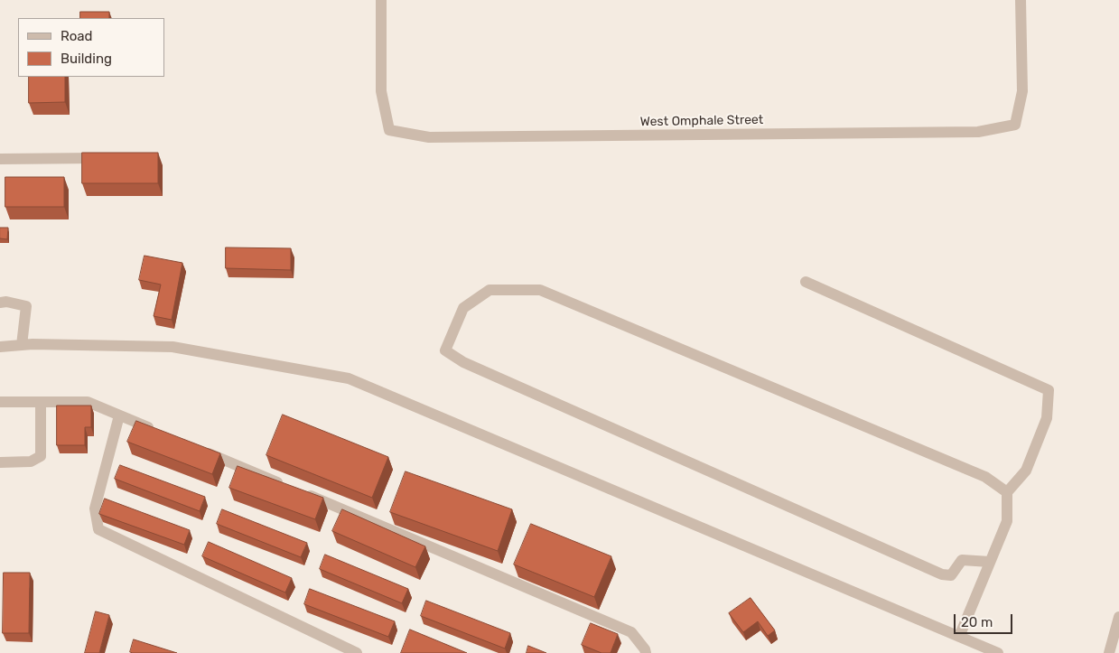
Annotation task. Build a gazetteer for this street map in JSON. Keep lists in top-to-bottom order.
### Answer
{
  "streets": {
    "street": ["West Omphale Street"]
  },
  "legend": ["Road", "Building"],
  "scale_bar": "20 m"
}
